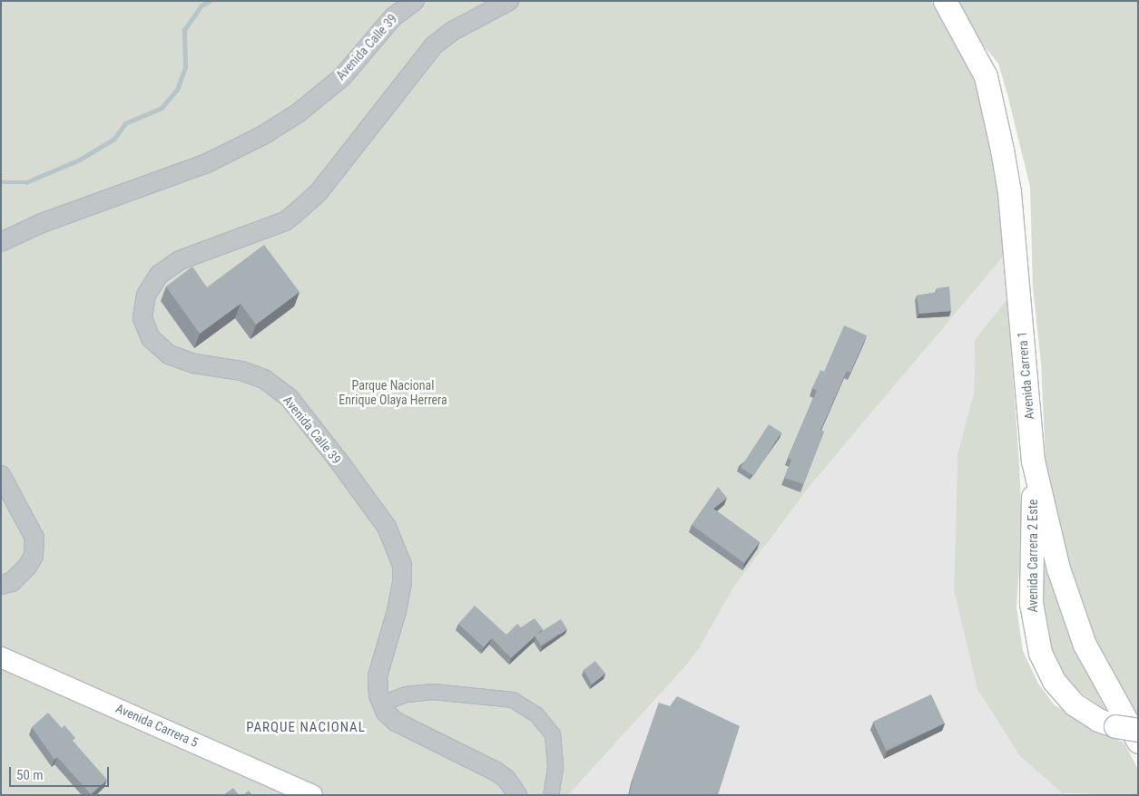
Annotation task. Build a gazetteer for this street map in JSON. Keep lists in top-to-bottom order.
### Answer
{
  "streets": {
    "main road": ["Avenida Carrera 1", "Avenida Carrera 2 Este", "Avenida Carrera 5"],
    "street": ["Avenida Calle 39"]
  },
  "crossings": [
    ["Avenida Carrera 1", "Avenida Carrera 2 Este"]
  ],
  "districts": ["PARQUE NACIONAL"],
  "parks": ["Parque Nacional Enrique Olaya Herrera"],
  "scale_bar": "50 m"
}
